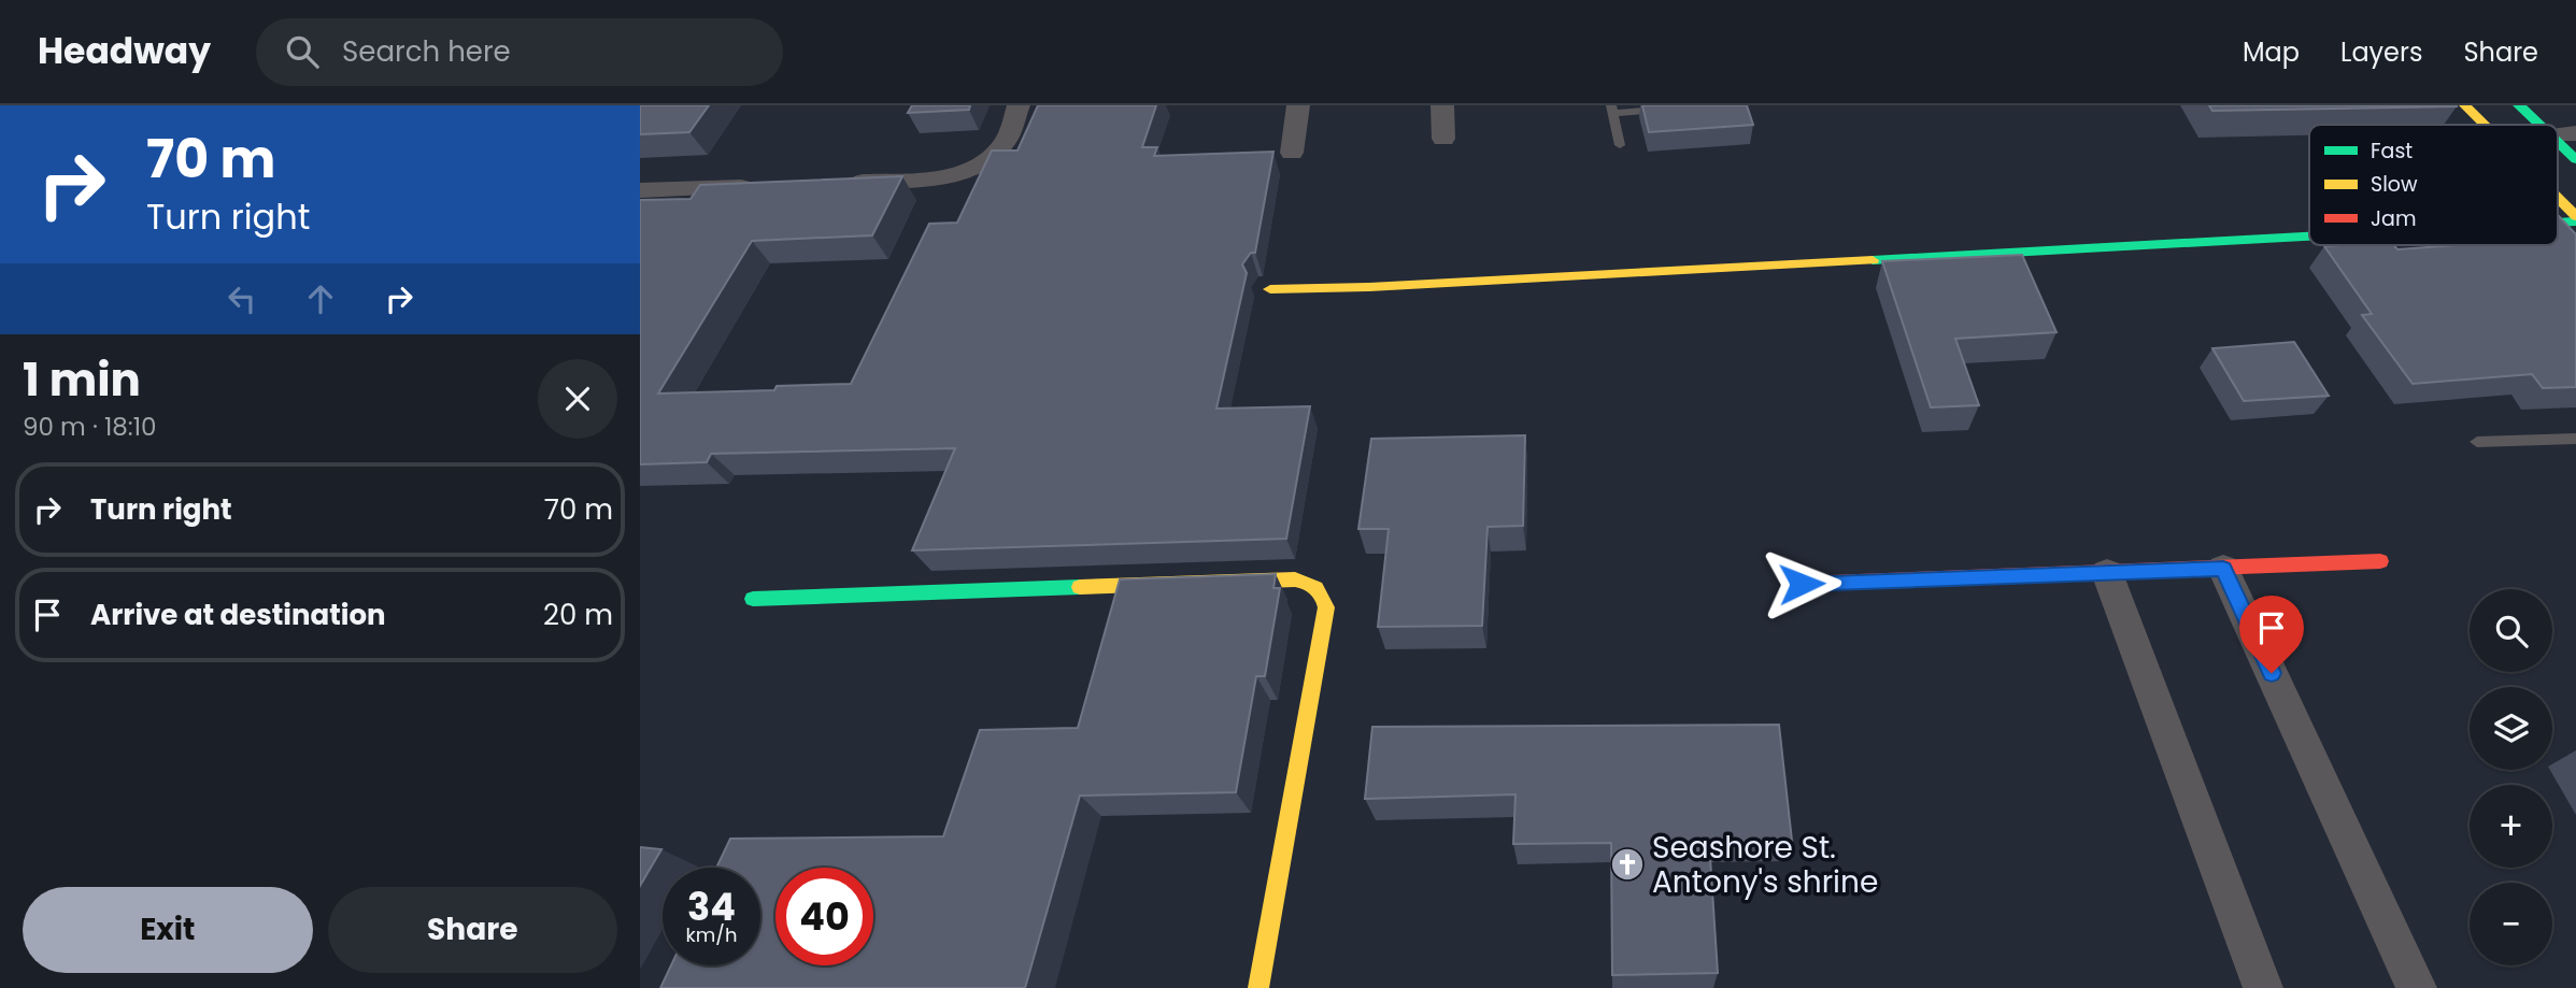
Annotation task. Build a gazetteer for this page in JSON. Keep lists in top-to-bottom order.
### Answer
{
  "places": {
    "church": ["Seashore St. Antony's shrine"]
  },
  "legend": ["Fast", "Slow", "Jam"],
  "page": {
    "header": "Headway",
    "search": "Search here",
    "nav": ["Map", "Layers", "Share"],
    "turn": ["70 m", "Turn right"],
    "heading": ["1 min", "90 m · 18:10"],
    "list": [
      {
        "name": "Turn right",
        "value": "70 m"
      },
      {
        "name": "Arrive at destination",
        "value": "20 m"
      }
    ],
    "map_buttons": ["+", "−"],
    "speed": "34 km/h",
    "limit": "40",
    "buttons": ["Exit", "Share"]
  }
}
